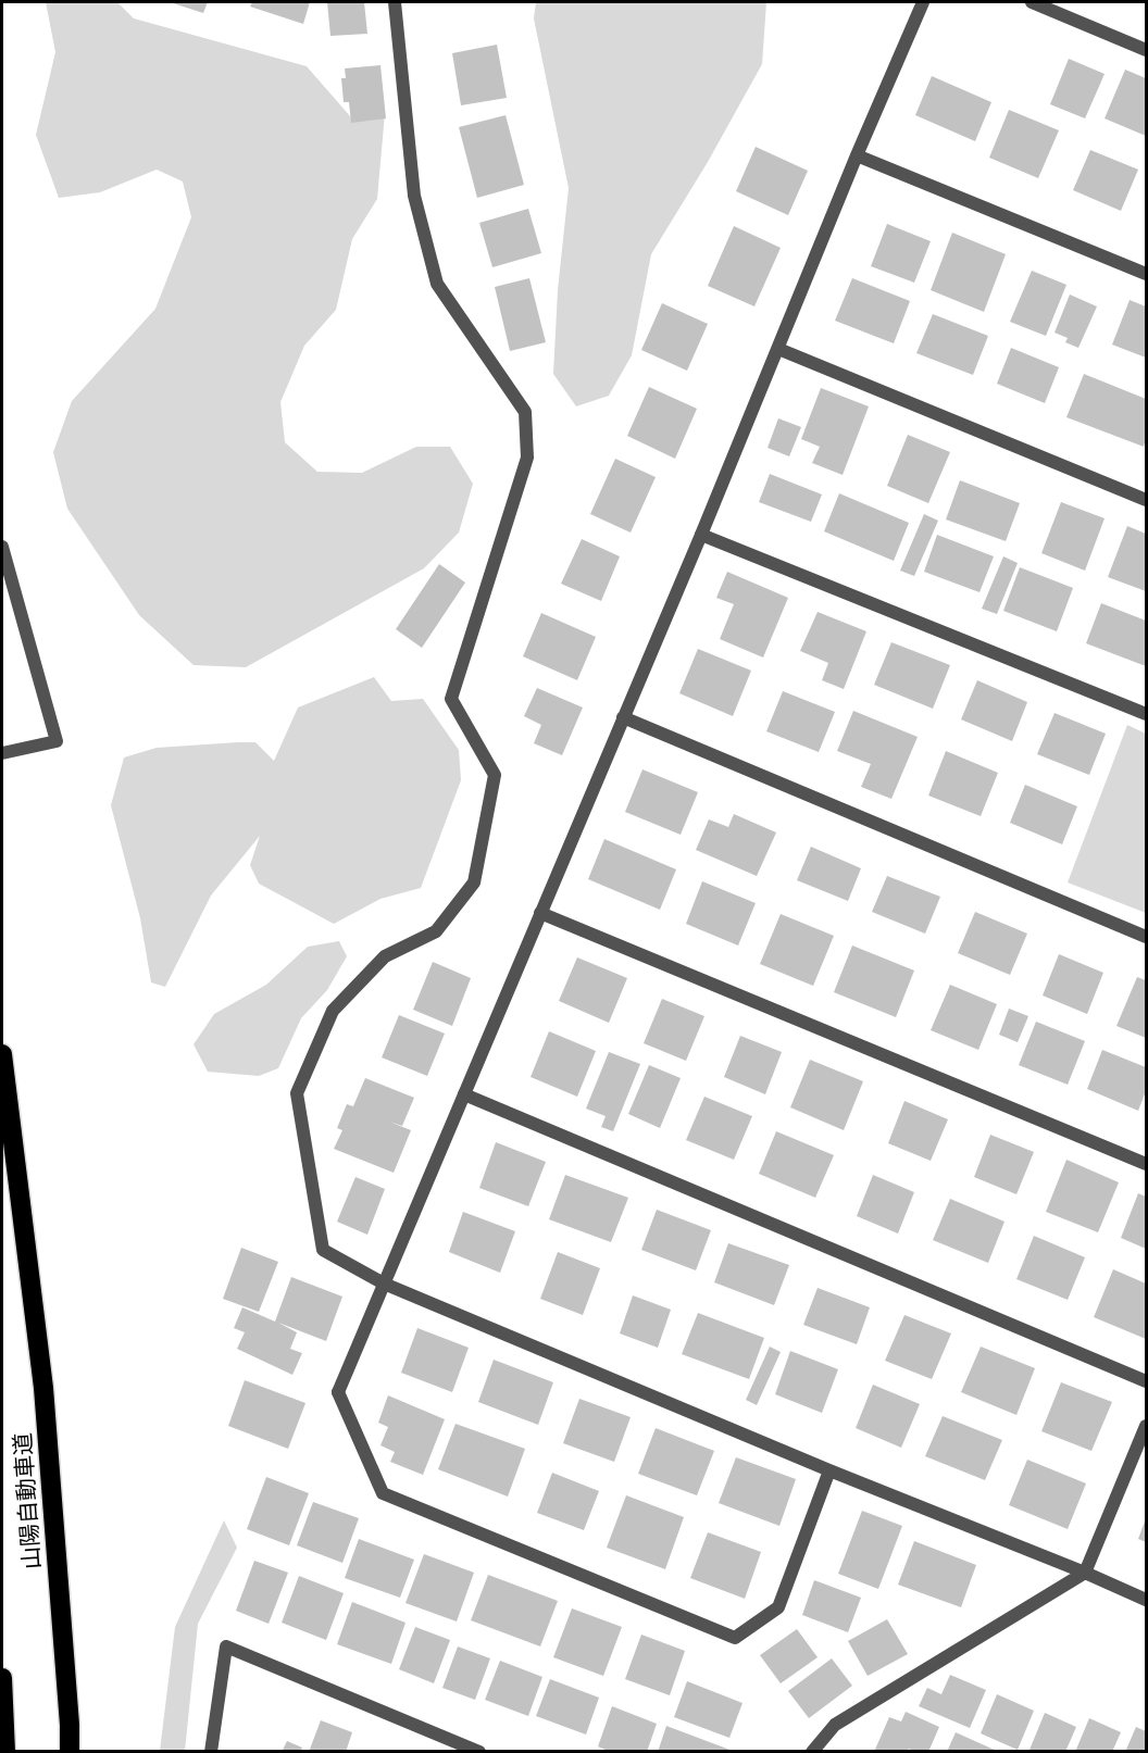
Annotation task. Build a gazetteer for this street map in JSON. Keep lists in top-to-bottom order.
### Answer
{
  "streets": {
    "highway": ["山陽自動車道"]
  }
}
